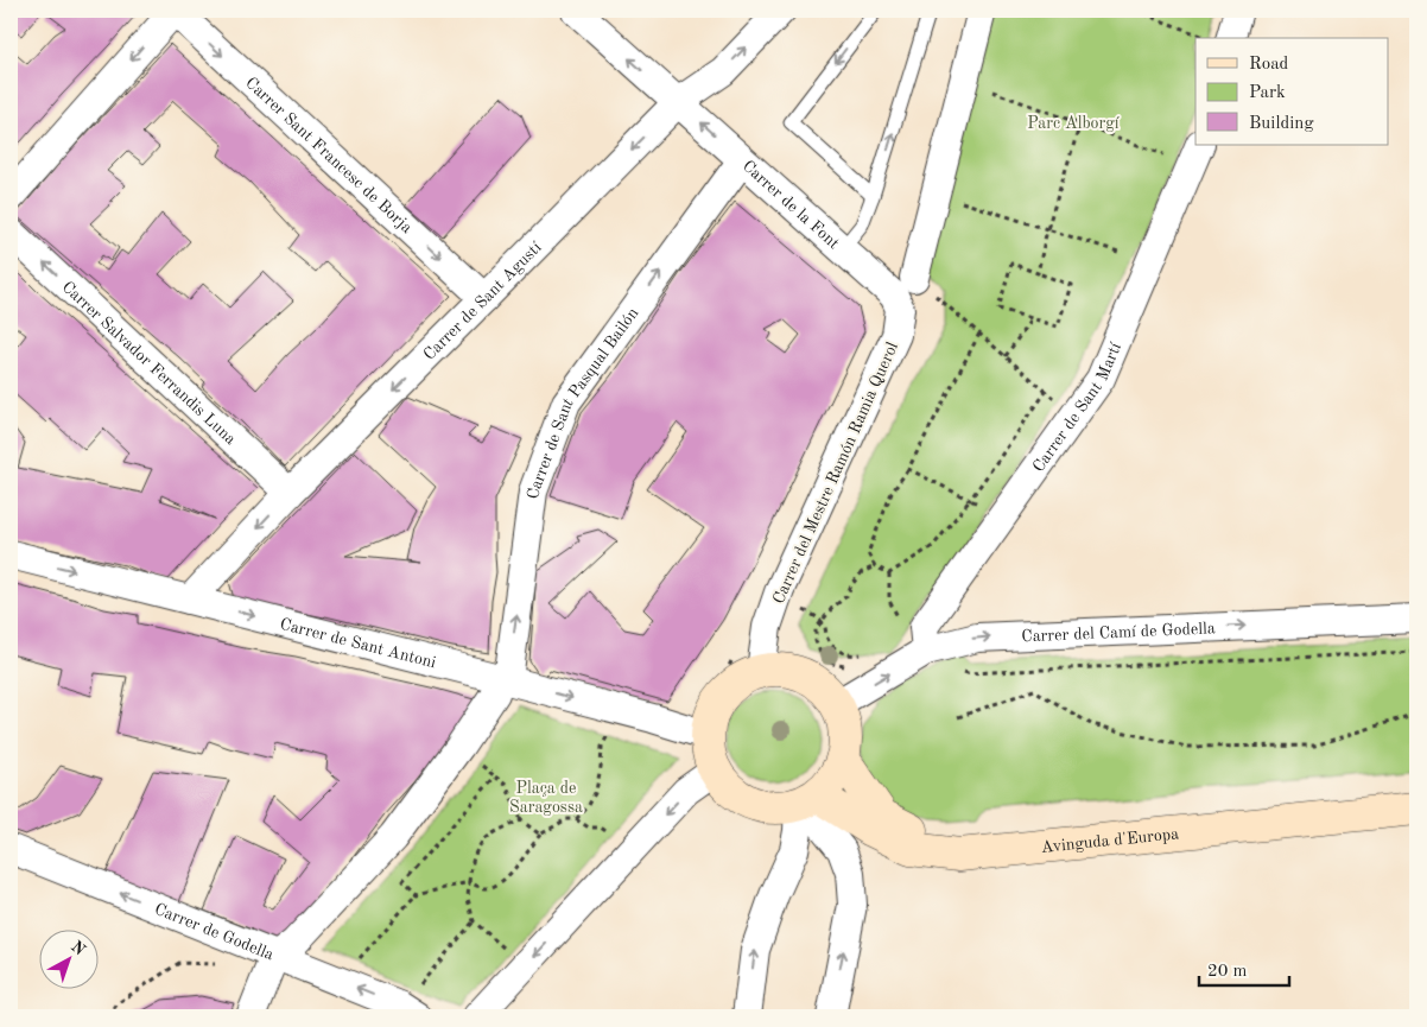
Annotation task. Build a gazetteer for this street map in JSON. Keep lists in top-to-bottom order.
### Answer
{
  "streets": {
    "street": [
      "Carrer Sant Francesc de Borja",
      "Carrer de la Font",
      "Carrer de Sant Agustí",
      "Carrer Salvador Ferrandis Luna",
      "Carrer de Sant Pasqual Bailón",
      "Carrer de Sant Martí",
      "Carrer del Mestre Ramón Ramia Querol",
      "Carrer del Camí de Godella",
      "Carrer de Sant Antoni",
      "Avinguda d'Europa",
      "Carrer de Godella"
    ]
  },
  "crossings": [
    ["Carrer Sant Francesc de Borja", "Carrer de Sant Agustí"],
    ["Carrer de la Font", "Carrer de Sant Agustí"],
    ["Carrer de la Font", "Carrer de Sant Pasqual Bailón"],
    ["Carrer de la Font", "Carrer del Mestre Ramón Ramia Querol"],
    ["Carrer de Sant Agustí", "Carrer Salvador Ferrandis Luna"],
    ["Carrer de Sant Agustí", "Carrer de Sant Antoni"],
    ["Carrer de Sant Pasqual Bailón", "Carrer de Sant Antoni"],
    ["Carrer de Sant Martí", "Carrer del Camí de Godella"],
    ["Carrer del Mestre Ramón Ramia Querol", "Carrer del Camí de Godella"],
    ["Carrer del Mestre Ramón Ramia Querol", "Carrer de Sant Antoni"],
    ["Carrer del Mestre Ramón Ramia Querol", "Avinguda d'Europa"],
    ["Carrer del Camí de Godella", "Carrer de Sant Antoni"],
    ["Carrer del Camí de Godella", "Avinguda d'Europa"],
    ["Carrer de Sant Antoni", "Avinguda d'Europa"]
  ],
  "one_way": [
    "Carrer Sant Francesc de Borja",
    "Carrer de la Font",
    "Carrer Salvador Ferrandis Luna",
    "Carrer de Sant Pasqual Bailón",
    "Carrer del Camí de Godella",
    "Carrer de Sant Antoni",
    "Carrer de Godella"
  ],
  "parks": ["Parc Alborgí", "Plaça de Saragossa"],
  "legend": ["Road", "Park", "Building"],
  "scale_bar": "20 m",
  "north": "top right"
}
